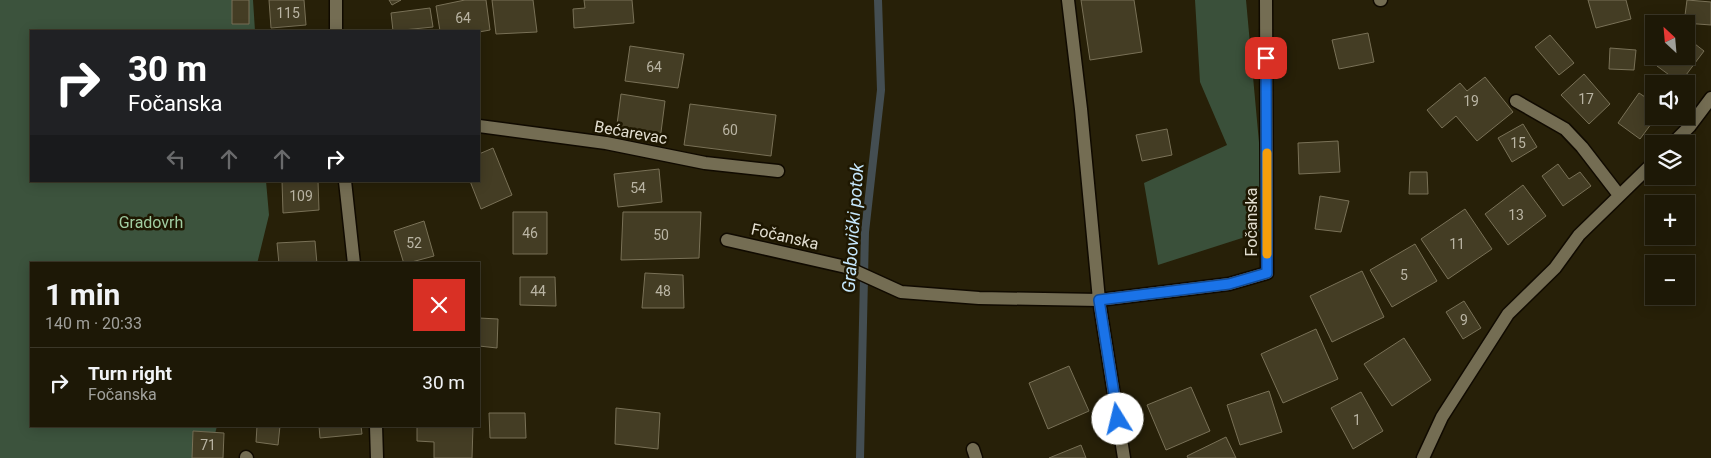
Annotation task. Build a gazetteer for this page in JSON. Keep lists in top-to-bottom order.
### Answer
{
  "streets": {
    "street": ["Bećarevac", "Fočanska"]
  },
  "water": ["Grabovički potok"],
  "parks": ["Gradovrh"],
  "house_numbers": [
    "115",
    "64",
    "64",
    "17",
    "19",
    "60",
    "15",
    "54",
    "109",
    "13",
    "46",
    "50",
    "52",
    "11",
    "5",
    "44",
    "48",
    "9",
    "1",
    "71"
  ],
  "north": "top left",
  "page": {
    "map_buttons": ["+", "−"],
    "turn": ["30 m", "Fočanska"],
    "heading": ["1 min", "140 m · 20:33"],
    "list": [
      {
        "name": "Turn right",
        "note": "Fočanska",
        "value": "30 m"
      }
    ]
  }
}
